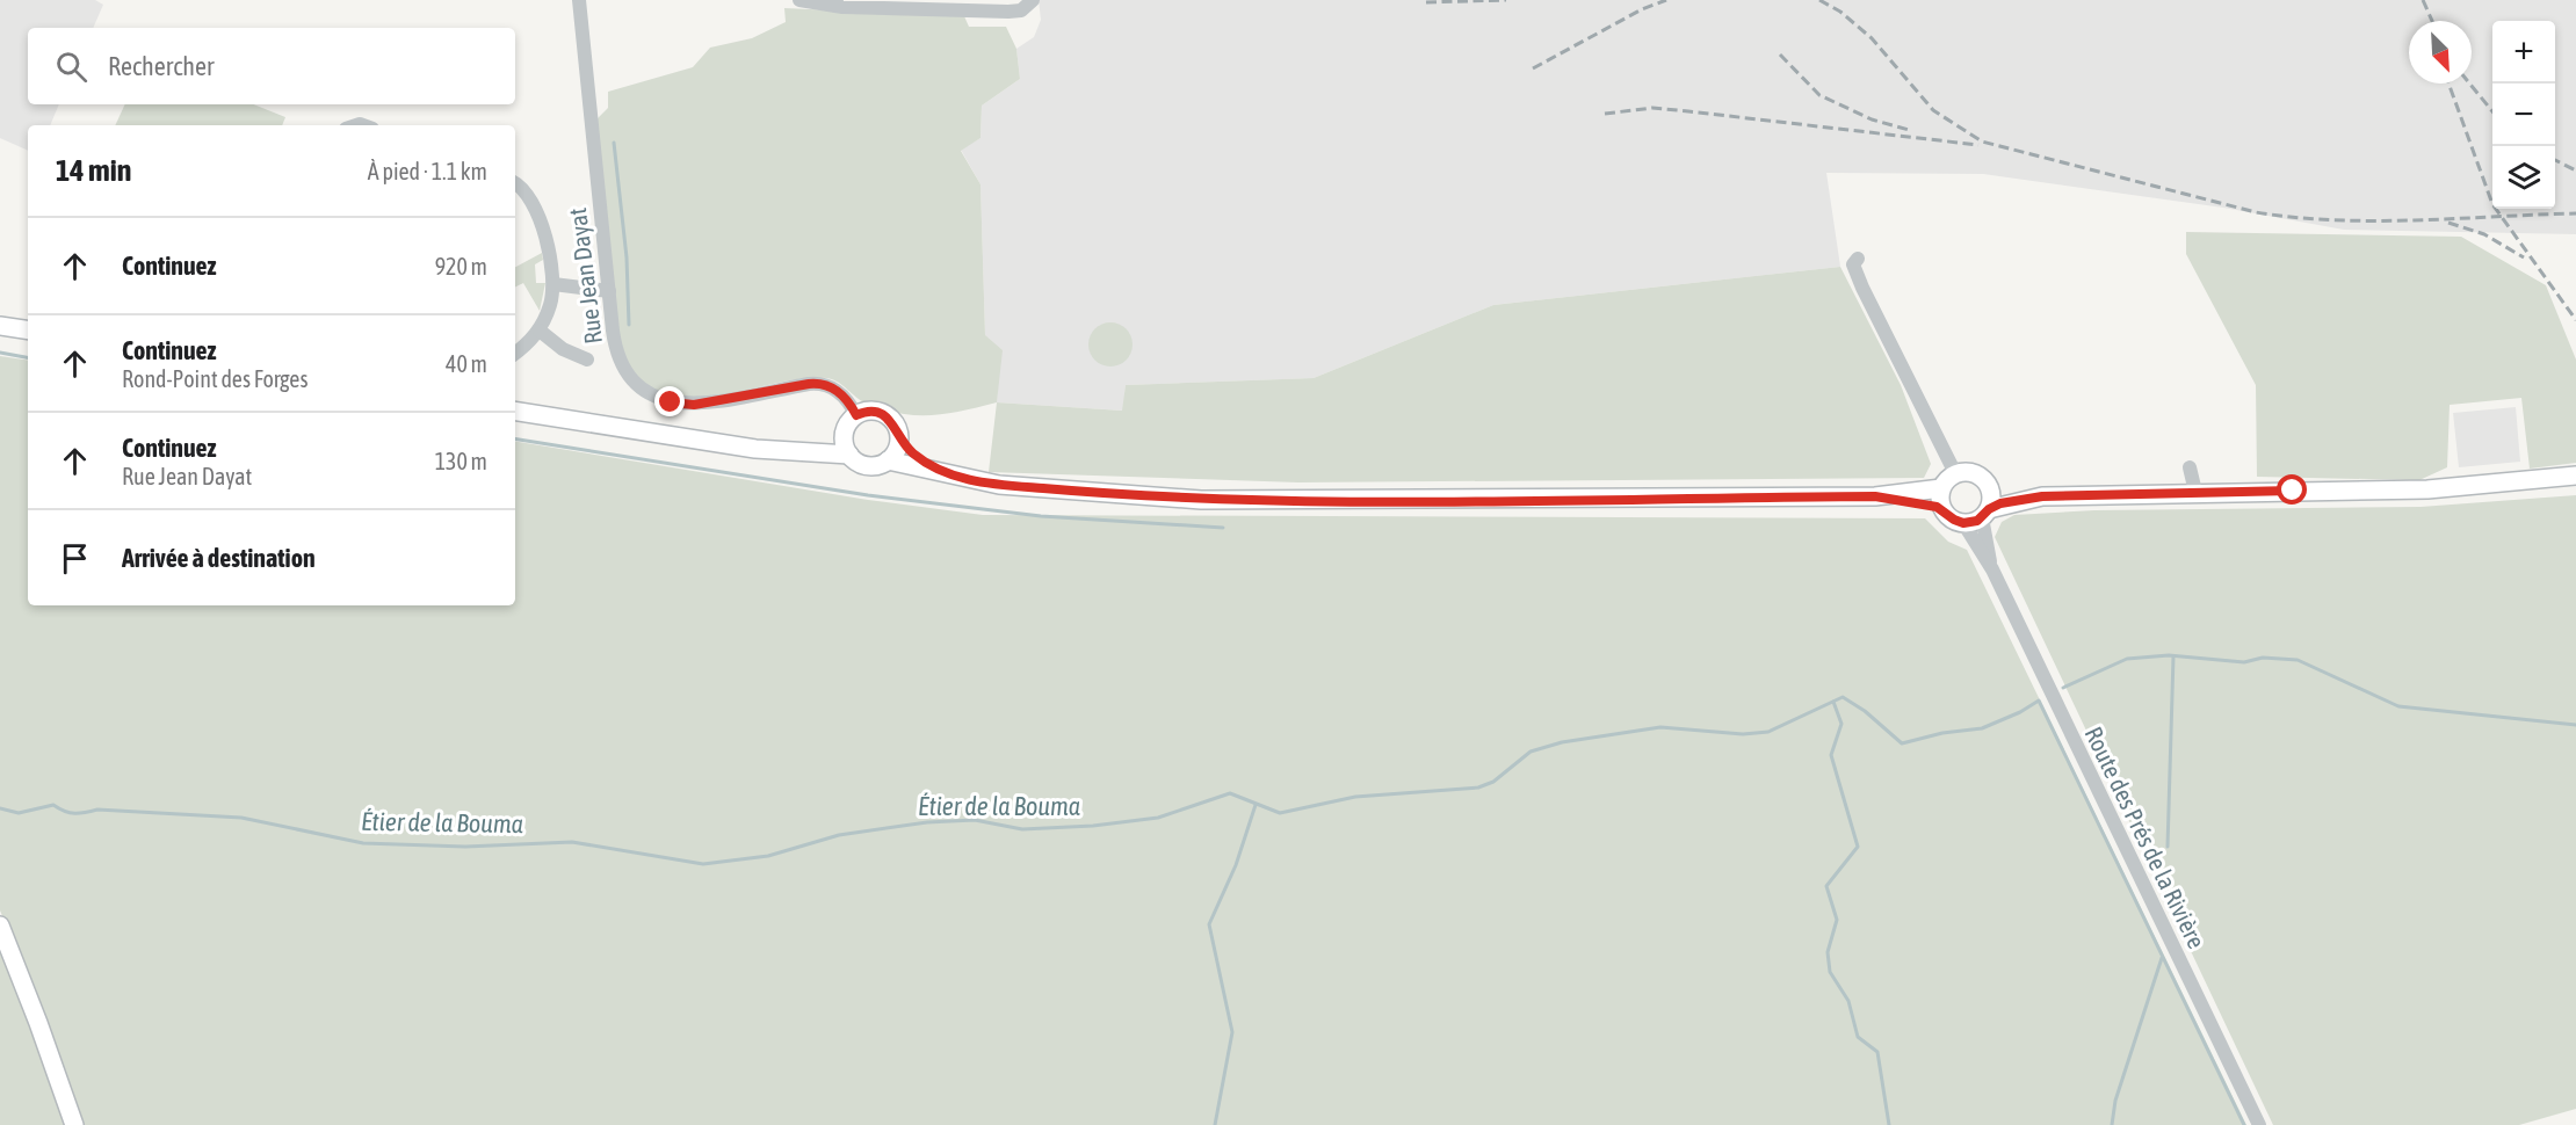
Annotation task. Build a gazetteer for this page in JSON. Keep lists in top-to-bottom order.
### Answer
{
  "streets": {
    "street": ["Rue Jean Dayat", "Route des Prés de la Rivière"]
  },
  "water": ["Étier de la Bouma"],
  "north": "bottom right",
  "page": {
    "map_buttons": ["+", "−"],
    "search": "Rechercher",
    "heading": ["14 min", "À pied · 1.1 km"],
    "list": [
      ["Continuez", "920 m"],
      ["Continuez", "Rond-Point des Forges", "40 m"],
      ["Continuez", "Rue Jean Dayat", "130 m"],
      "Arrivée à destination"
    ]
  }
}
